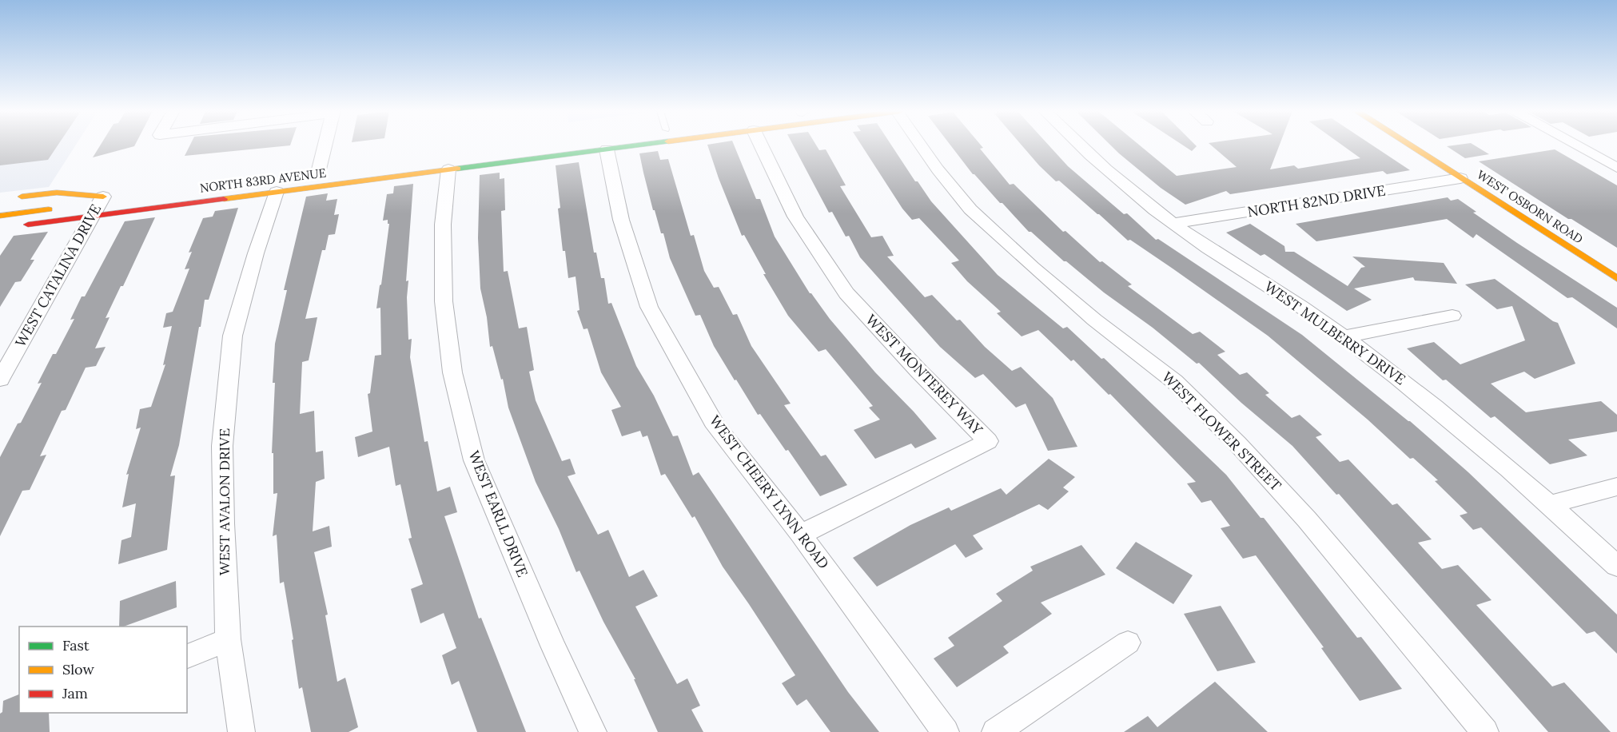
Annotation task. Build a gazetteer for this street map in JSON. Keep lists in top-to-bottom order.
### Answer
{
  "streets": {
    "street": [
      "NORTH 83RD AVENUE",
      "NORTH 82ND DRIVE",
      "WEST OSBORN ROAD",
      "WEST CATALINA DRIVE",
      "WEST MULBERRY DRIVE",
      "WEST MONTEREY WAY",
      "WEST FLOWER STREET",
      "WEST CHEERY LYNN ROAD",
      "WEST AVALON DRIVE",
      "WEST EARLL DRIVE"
    ]
  },
  "crossings": [
    ["NORTH 83RD AVENUE", "WEST CATALINA DRIVE"],
    ["NORTH 83RD AVENUE", "WEST CHEERY LYNN ROAD"],
    ["NORTH 83RD AVENUE", "WEST AVALON DRIVE"],
    ["NORTH 83RD AVENUE", "WEST EARLL DRIVE"],
    ["NORTH 82ND DRIVE", "WEST OSBORN ROAD"],
    ["NORTH 82ND DRIVE", "WEST MULBERRY DRIVE"],
    ["WEST MONTEREY WAY", "WEST CHEERY LYNN ROAD"]
  ],
  "legend": ["Fast", "Slow", "Jam"]
}
